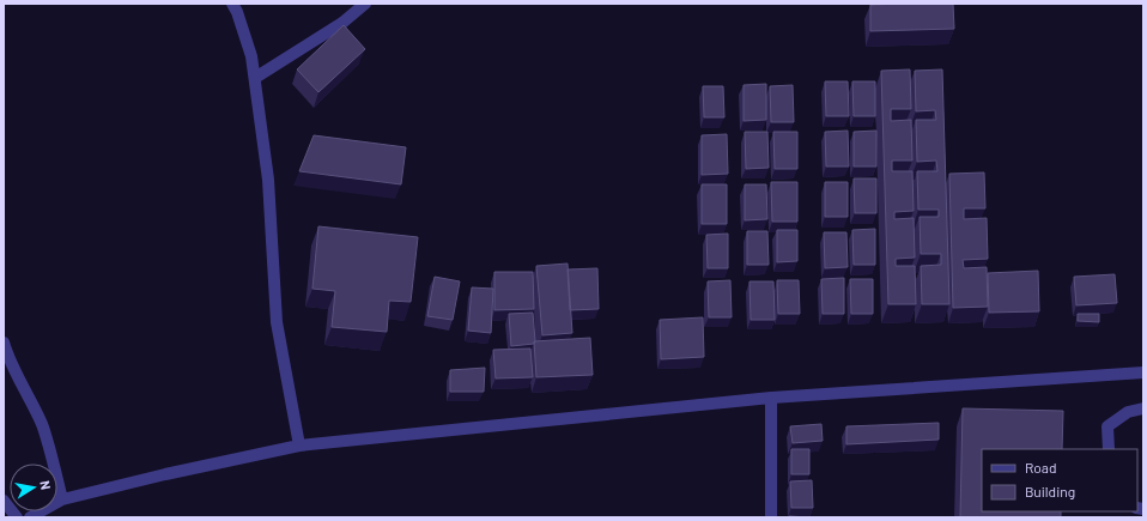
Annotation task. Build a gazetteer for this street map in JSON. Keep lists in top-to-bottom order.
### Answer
{
  "legend": ["Road", "Building"],
  "north": "right"
}
